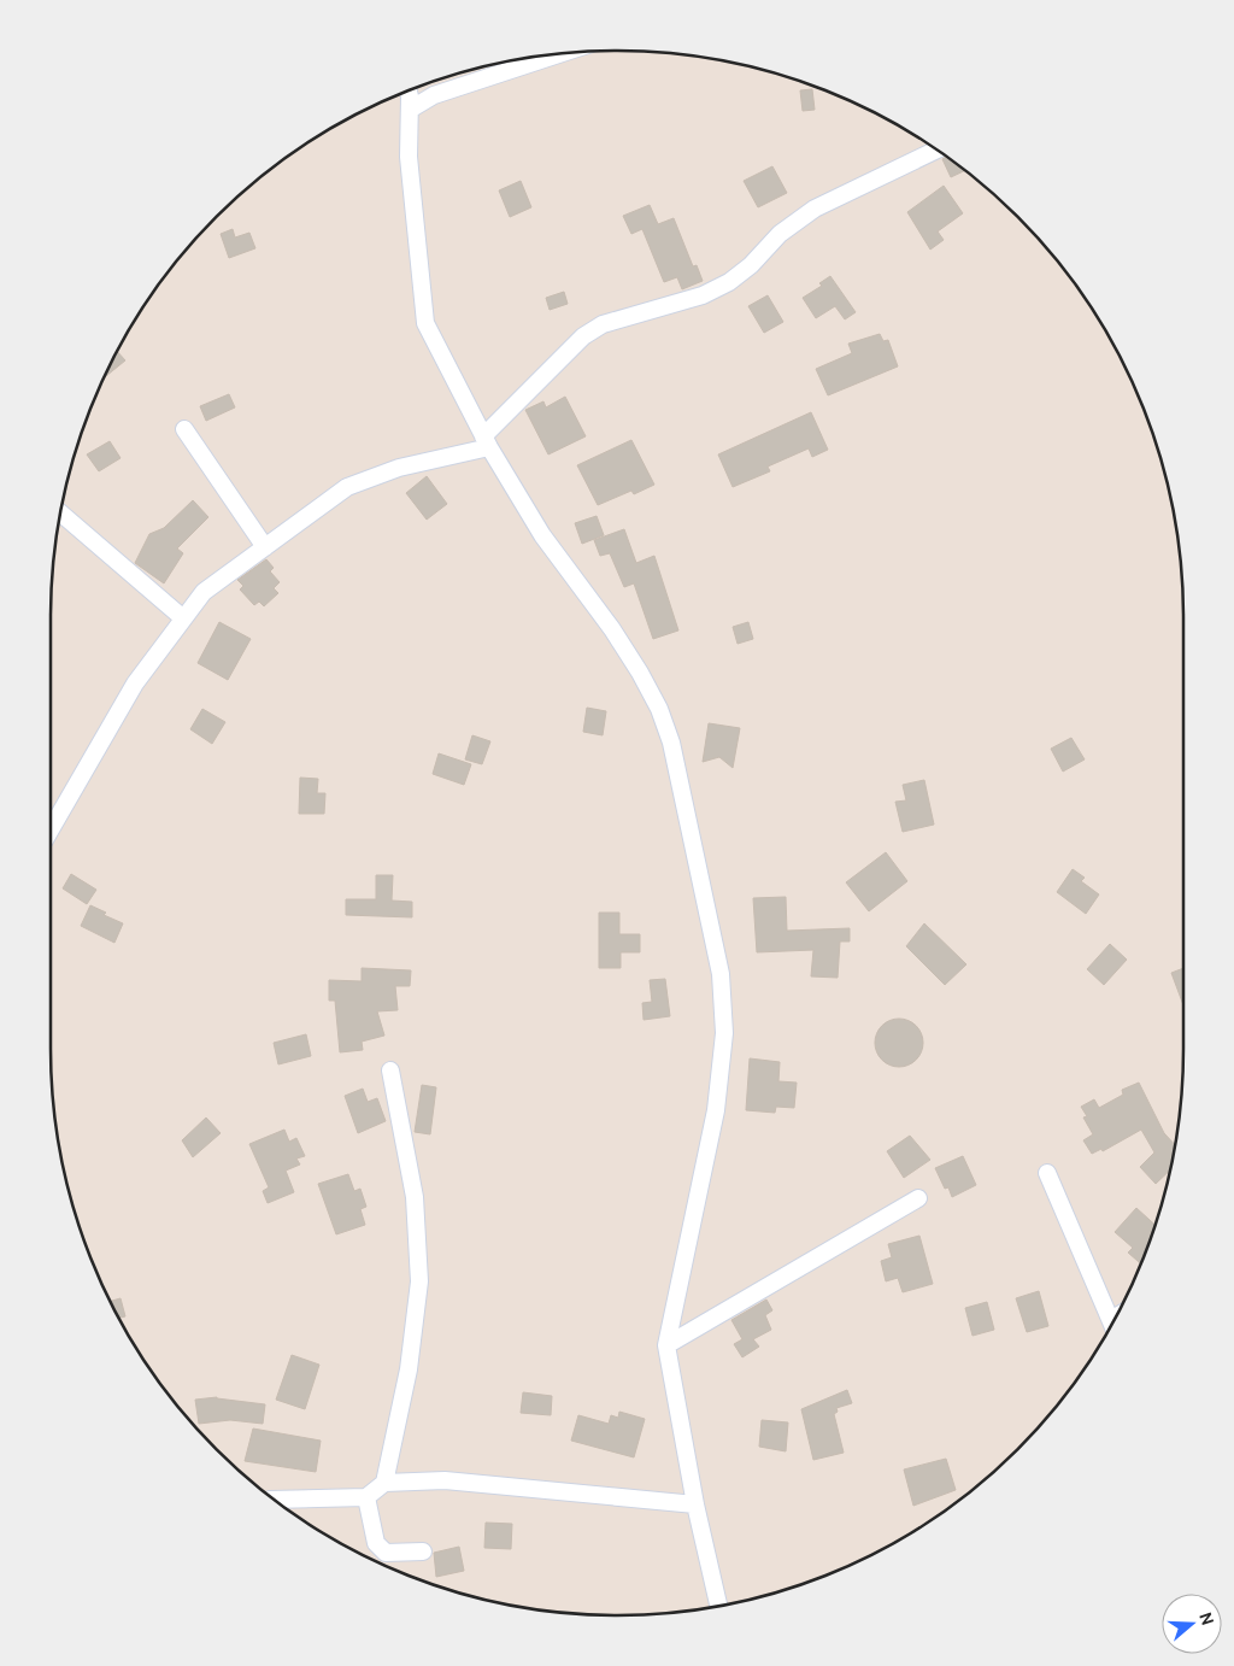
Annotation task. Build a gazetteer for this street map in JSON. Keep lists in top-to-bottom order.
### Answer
{
  "north": "right"
}
